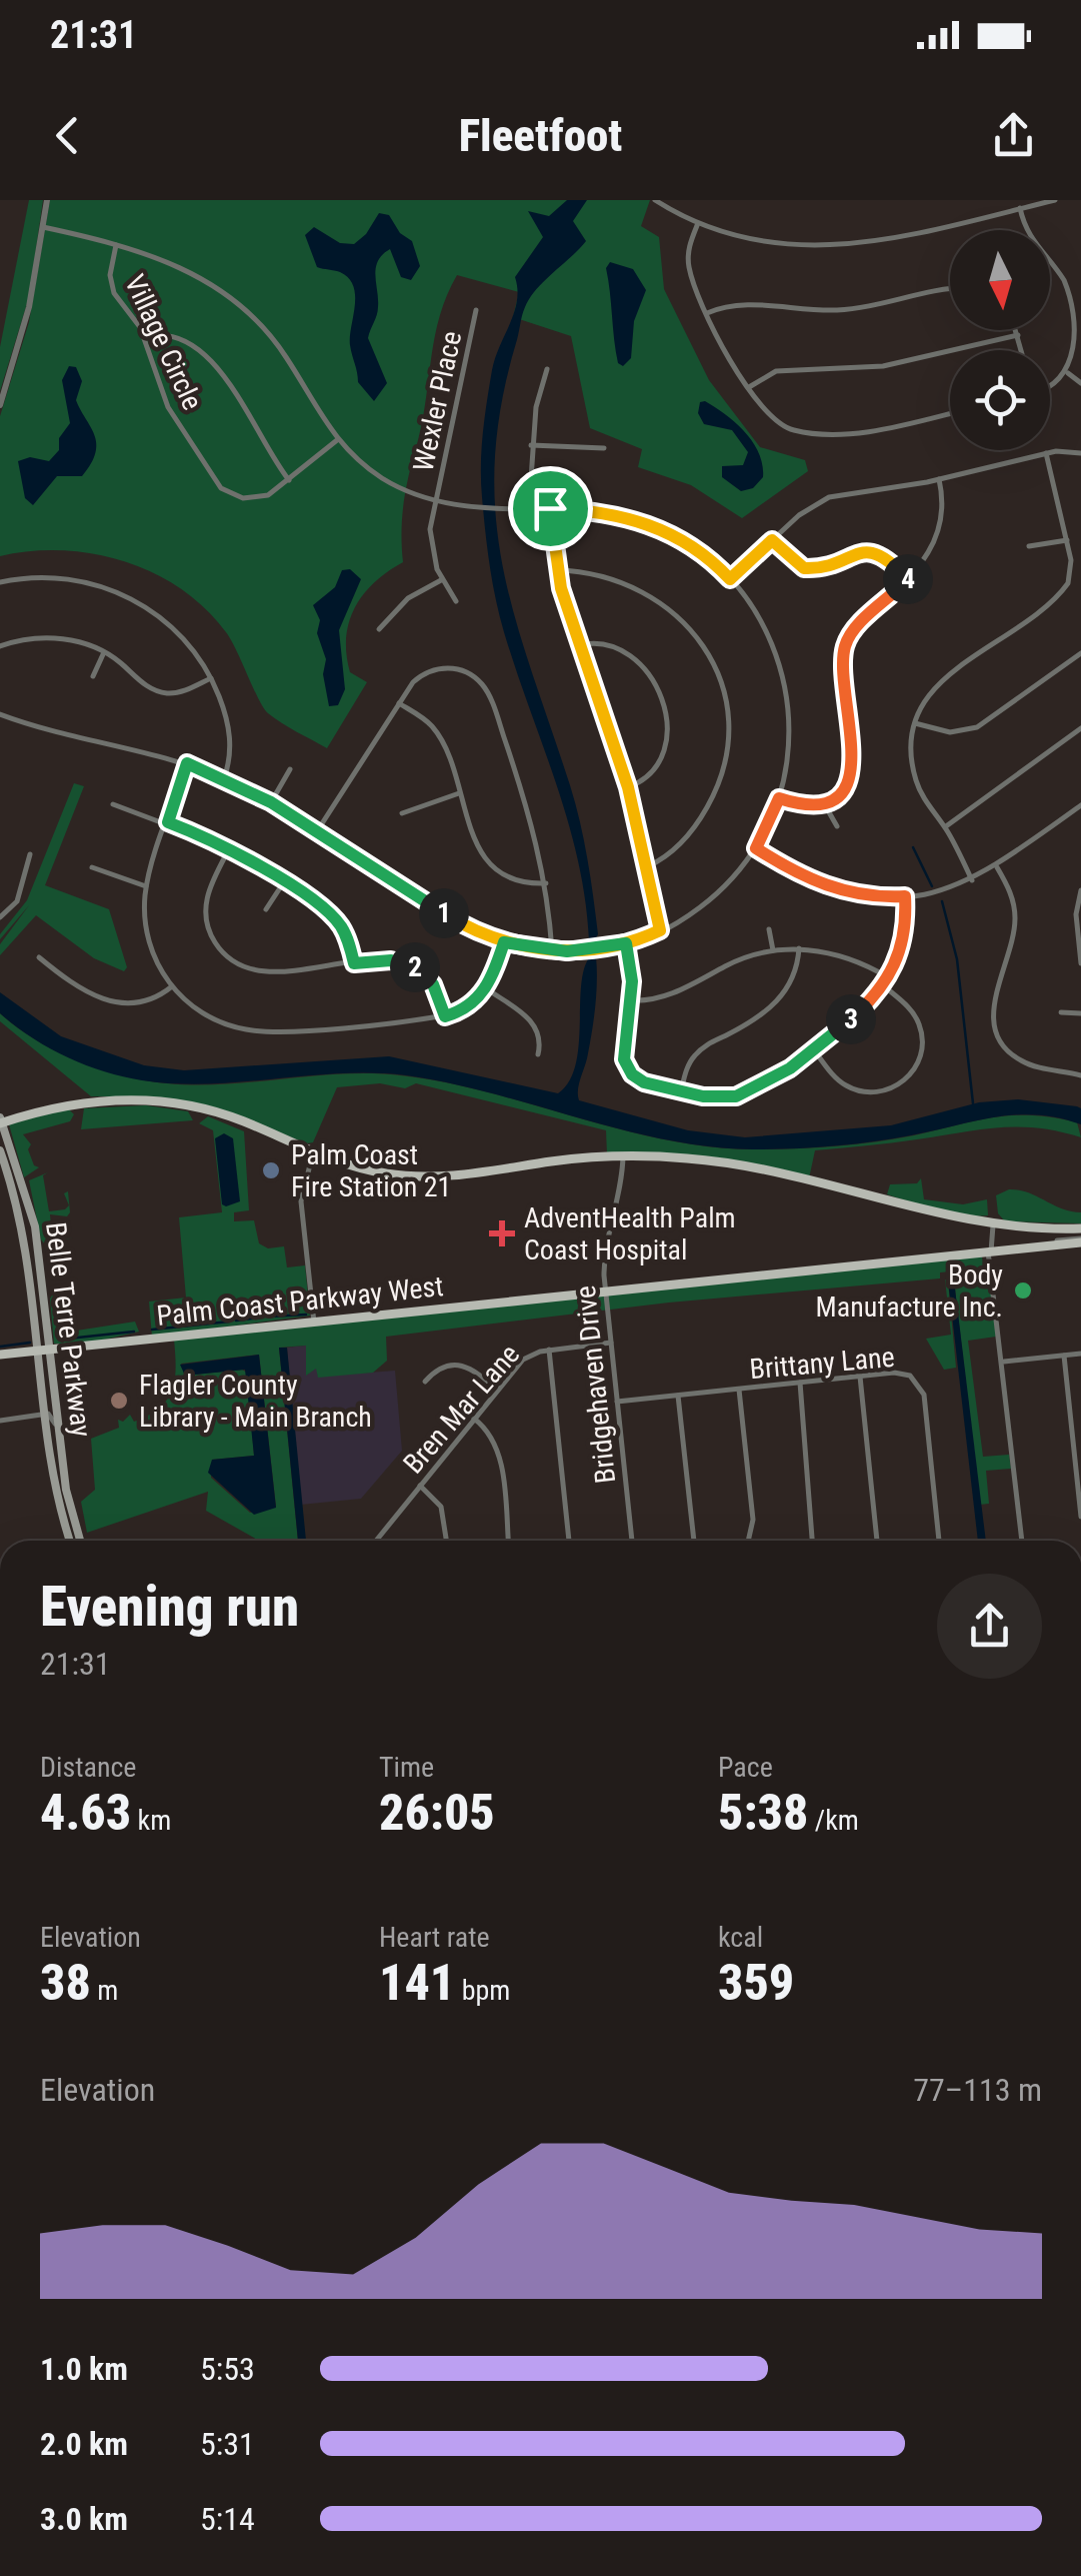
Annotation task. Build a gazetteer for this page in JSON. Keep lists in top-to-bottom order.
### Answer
{
  "streets": {
    "main road": ["Palm Coast Parkway West", "Belle Terre Parkway"],
    "street": [
      "Village Circle",
      "Wexler Place",
      "Brittany Lane",
      "Bridgehaven Drive",
      "Bren Mar Lane"
    ]
  },
  "crossings": [
    ["Palm Coast Parkway West", "Belle Terre Parkway"],
    ["Palm Coast Parkway West", "Bridgehaven Drive"],
    ["Brittany Lane", "Bridgehaven Drive"],
    ["Bridgehaven Drive", "Bren Mar Lane"]
  ],
  "places": {
    "other": ["Palm Coast Fire Station 21", "Body Manufacture Inc.", "Flagler County Library - Main Branch"],
    "health": ["AdventHealth Palm Coast Hospital"]
  },
  "north": "bottom",
  "page": {
    "status": "21:31",
    "header": "Fleetfoot",
    "pins": [
      "4",
      "1",
      "2",
      "3"
    ],
    "heading": ["Evening run", "21:31"],
    "stats": [
      ["Distance", "4.63 km"],
      ["Time", "26:05"],
      ["Pace", "5:38 /km"],
      ["Elevation", "38 m"],
      ["Heart rate", "141 bpm"],
      ["kcal", "359"]
    ],
    "chart": ["Elevation", "77–113 m"],
    "list": [
      {
        "name": "1.0 km",
        "note": "5:53"
      },
      {
        "name": "2.0 km",
        "note": "5:31"
      },
      {
        "name": "3.0 km",
        "note": "5:14"
      }
    ]
  }
}
